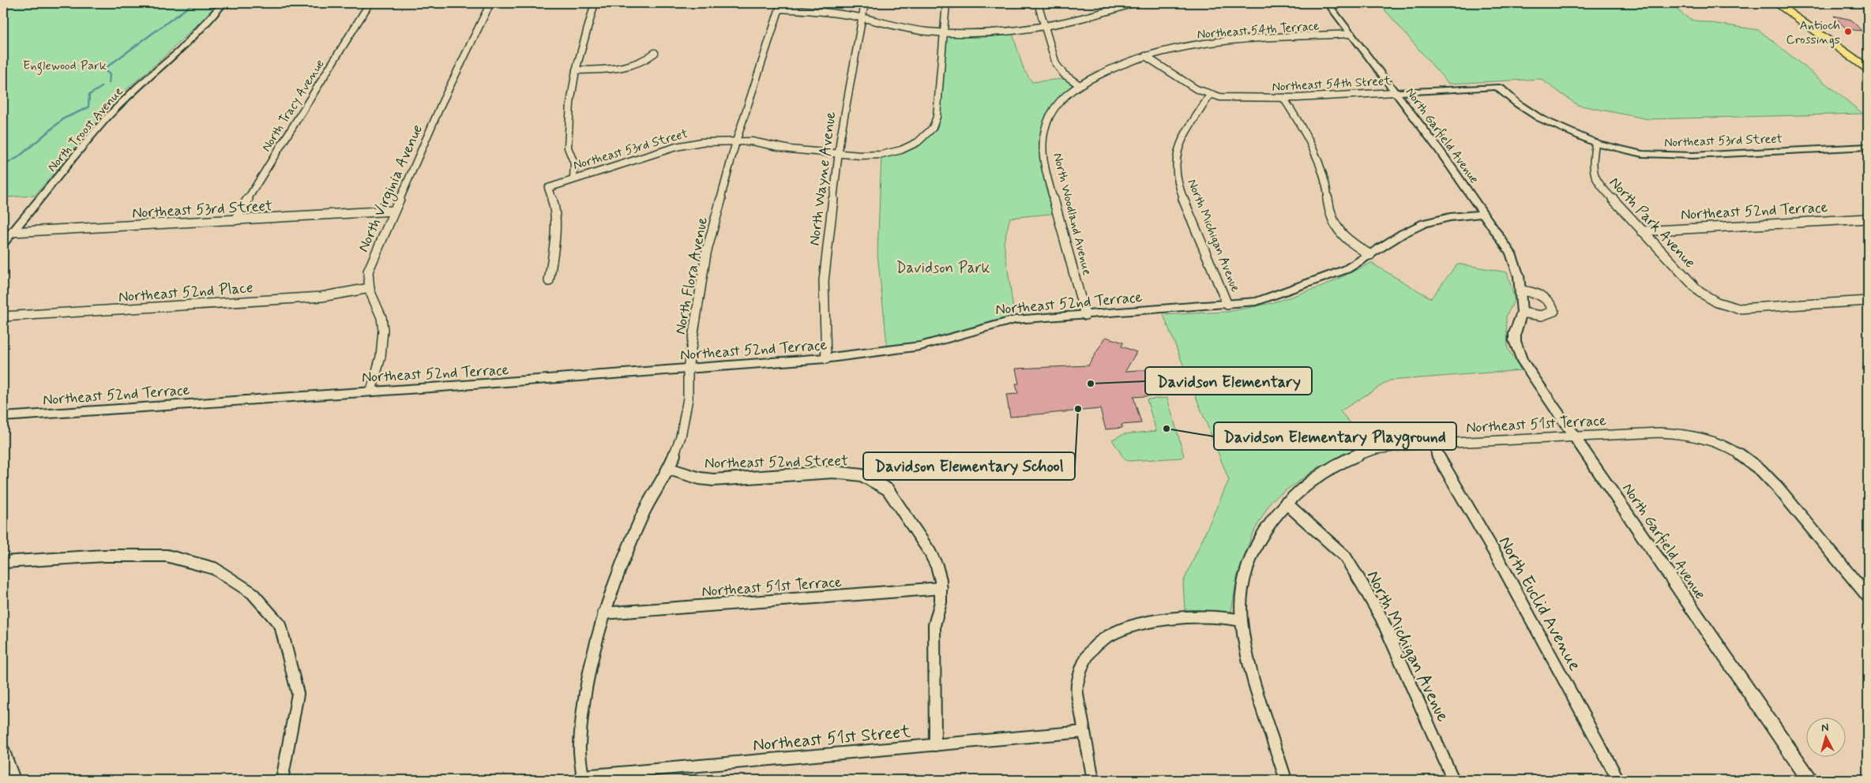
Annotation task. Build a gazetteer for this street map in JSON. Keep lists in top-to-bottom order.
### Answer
{
  "streets": {
    "street": [
      "Northeast 54th Terrace",
      "Northeast 54th Street",
      "North Tracy Avenue",
      "North Troost Avenue",
      "North Garfield Avenue",
      "Northeast 53rd Street",
      "North Wayne Avenue",
      "North Virginia Avenue",
      "Northeast 52nd Terrace",
      "North Woodland Avenue",
      "North Park Avenue",
      "North Michigan Avenue",
      "North Flora Avenue",
      "Northeast 52nd Place",
      "Northeast 51st Terrace",
      "Northeast 52nd Street",
      "North Euclid Avenue",
      "Northeast 51st Street"
    ]
  },
  "crossings": [
    ["Northeast 54th Terrace", "North Garfield Avenue"],
    ["Northeast 54th Terrace", "North Woodland Avenue"],
    ["Northeast 54th Street", "North Garfield Avenue"],
    ["Northeast 54th Street", "Northeast 53rd Street"],
    ["Northeast 54th Street", "North Michigan Avenue"],
    ["North Tracy Avenue", "Northeast 53rd Street"],
    ["North Troost Avenue", "Northeast 53rd Street"],
    ["North Garfield Avenue", "Northeast 52nd Terrace"],
    ["North Garfield Avenue", "Northeast 51st Terrace"],
    ["Northeast 53rd Street", "North Wayne Avenue"],
    ["Northeast 53rd Street", "North Virginia Avenue"],
    ["Northeast 53rd Street", "North Park Avenue"],
    ["Northeast 53rd Street", "North Flora Avenue"],
    ["North Wayne Avenue", "Northeast 52nd Terrace"],
    ["North Virginia Avenue", "Northeast 52nd Terrace"],
    ["North Virginia Avenue", "Northeast 52nd Place"],
    ["Northeast 52nd Terrace", "North Woodland Avenue"],
    ["Northeast 52nd Terrace", "North Park Avenue"],
    ["Northeast 52nd Terrace", "North Michigan Avenue"],
    ["Northeast 52nd Terrace", "North Flora Avenue"],
    ["North Michigan Avenue", "Northeast 51st Terrace"],
    ["North Flora Avenue", "Northeast 51st Terrace"],
    ["North Flora Avenue", "Northeast 52nd Street"],
    ["North Flora Avenue", "Northeast 51st Street"],
    ["Northeast 51st Terrace", "Northeast 52nd Street"],
    ["Northeast 51st Terrace", "North Euclid Avenue"]
  ],
  "parks": ["Englewood Park", "Davidson Park"],
  "places": [
    "Antioch Crossings",
    "Davidson Elementary",
    "Davidson Elementary School",
    "Davidson Elementary Playground"
  ],
  "north": "top"
}
